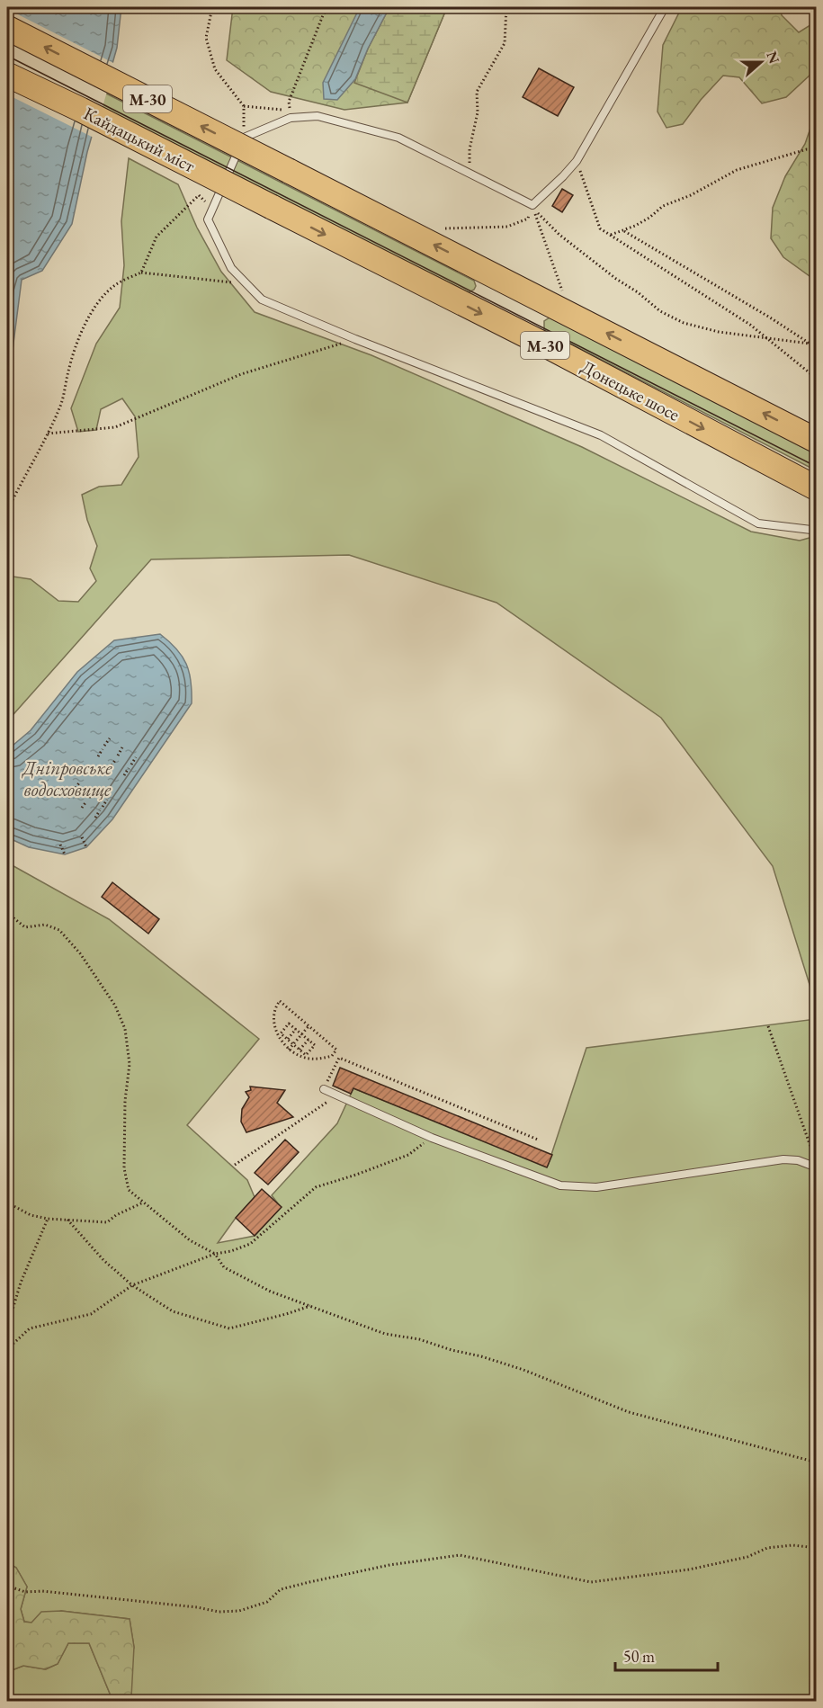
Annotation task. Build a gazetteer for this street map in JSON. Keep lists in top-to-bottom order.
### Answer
{
  "streets": {
    "highway": ["М-30", "Кайдацький міст", "Донецьке шосе"]
  },
  "crossings": [
    ["Кайдацький міст", "Донецьке шосе"]
  ],
  "water": ["Дніпровське водосховище"],
  "scale_bar": "50 m",
  "north": "right"
}
